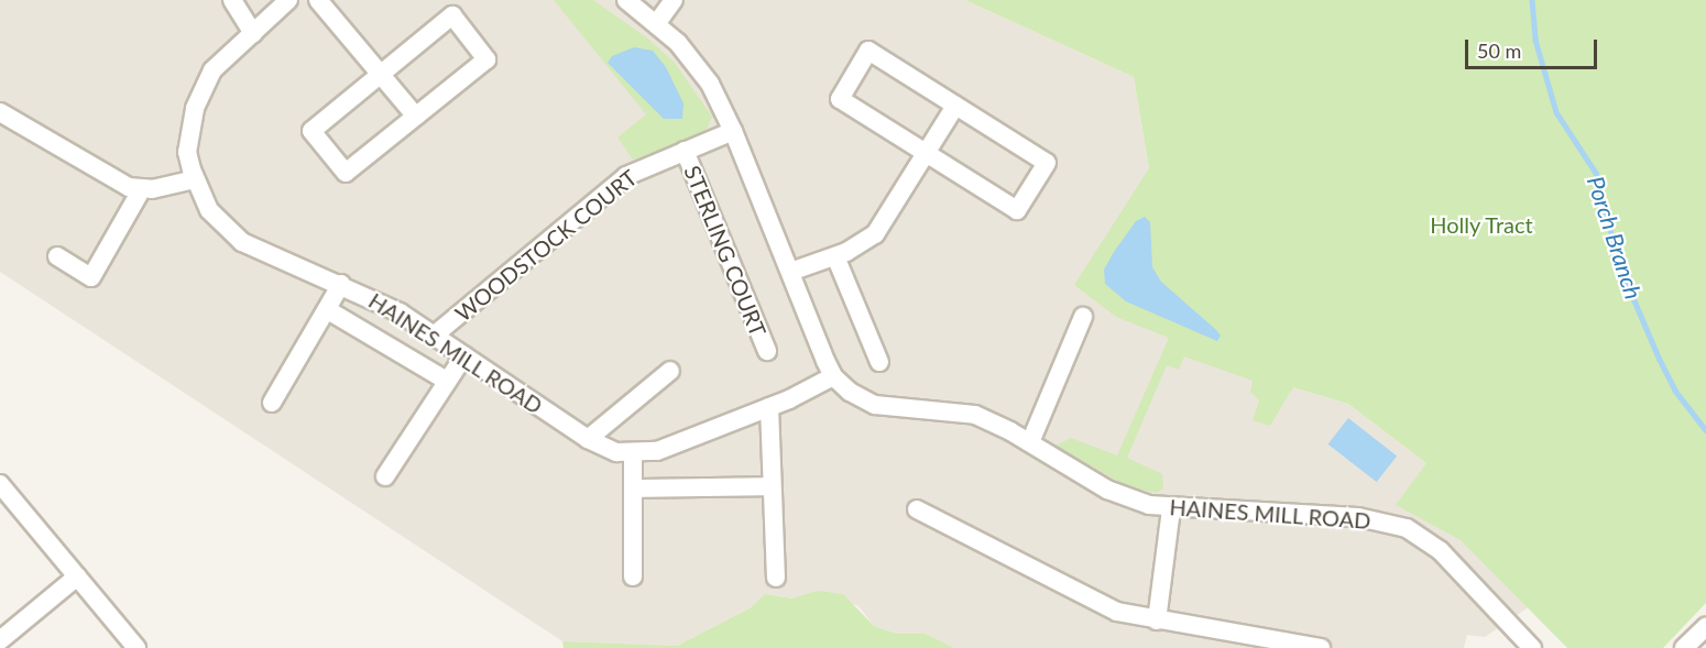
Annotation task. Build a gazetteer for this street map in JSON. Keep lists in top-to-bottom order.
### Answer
{
  "streets": {
    "street": ["WOODSTOCK COURT", "STERLING COURT", "HAINES MILL ROAD"]
  },
  "crossings": [
    ["WOODSTOCK COURT", "STERLING COURT"],
    ["WOODSTOCK COURT", "HAINES MILL ROAD"]
  ],
  "water": ["Porch Branch"],
  "parks": ["Holly Tract"],
  "scale_bar": "50 m"
}
